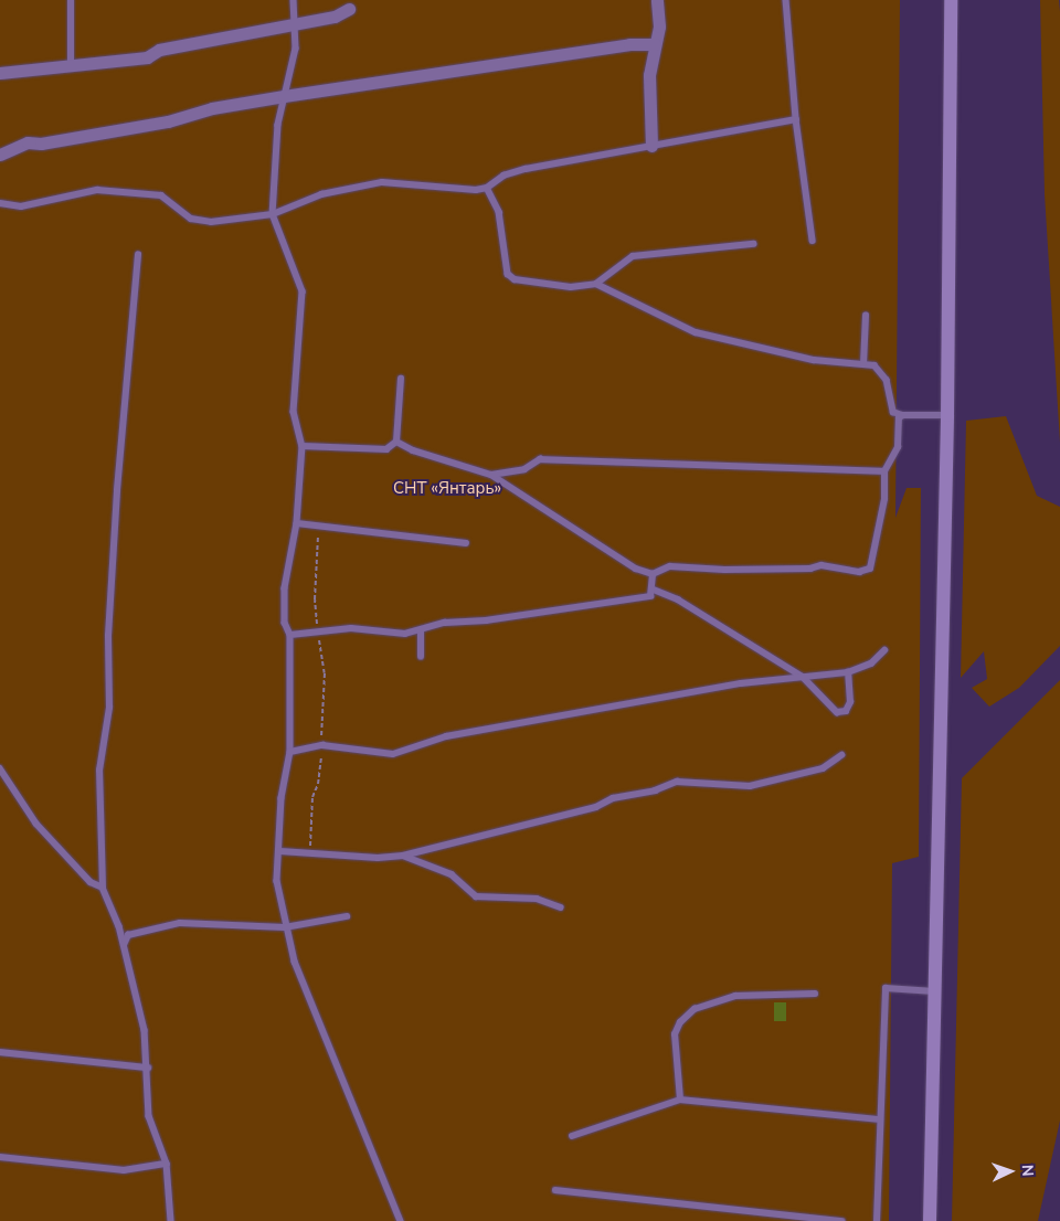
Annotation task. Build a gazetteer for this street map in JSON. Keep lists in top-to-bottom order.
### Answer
{
  "parks": ["СНТ «Янтарь»"],
  "north": "right"
}
